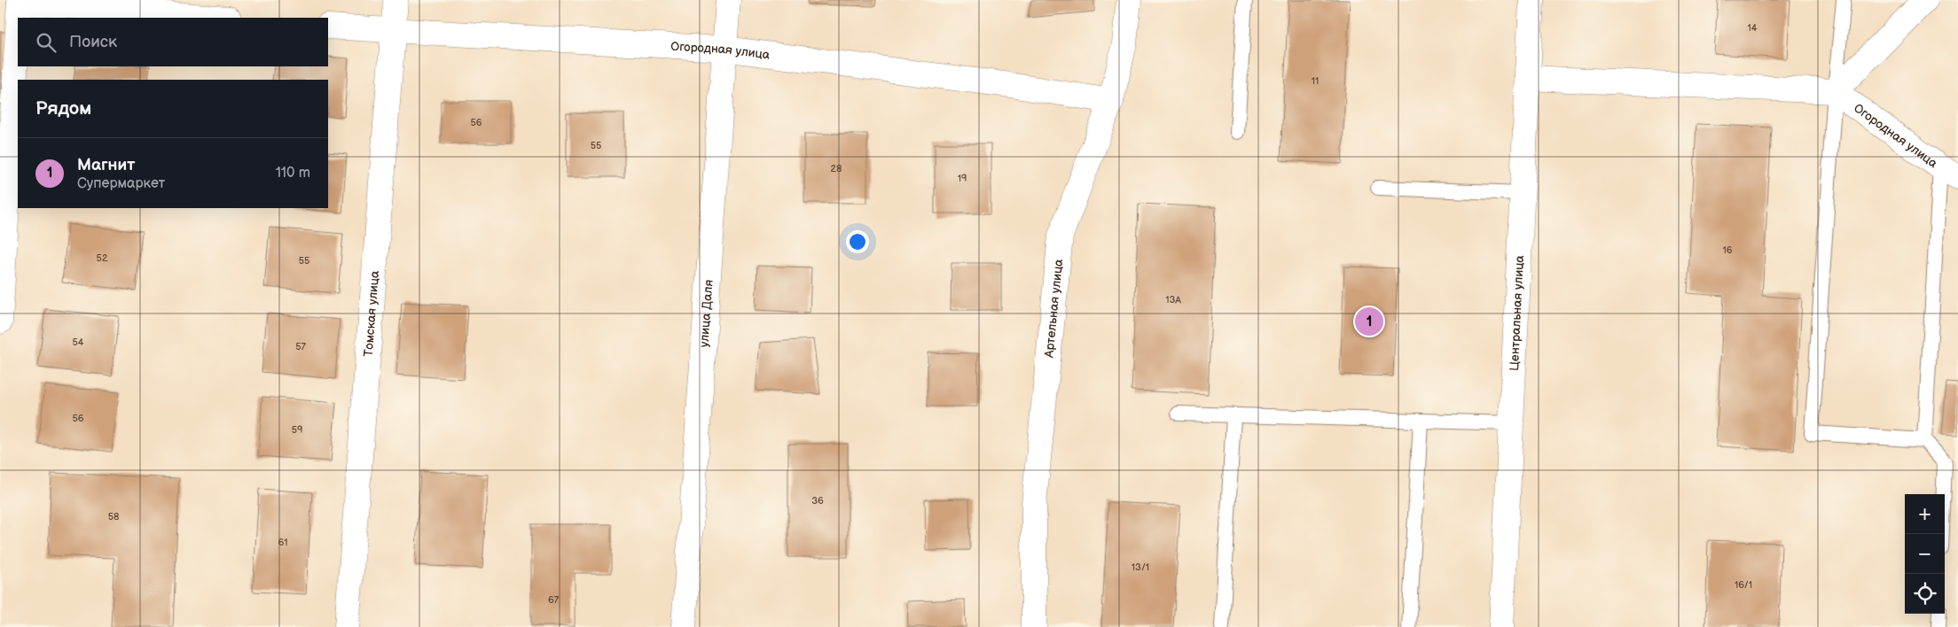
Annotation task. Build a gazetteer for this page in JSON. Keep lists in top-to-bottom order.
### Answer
{
  "streets": {
    "street": [
      "Огородная улица",
      "Артельная улица",
      "Томская улица",
      "улица Даля",
      "Центральная улица"
    ]
  },
  "crossings": [
    ["Огородная улица", "Артельная улица"],
    ["Огородная улица", "Томская улица"],
    ["Огородная улица", "улица Даля"]
  ],
  "house_numbers": [
    "14",
    "11",
    "56",
    "55",
    "28",
    "19",
    "16",
    "52",
    "55",
    "13А",
    "54",
    "57",
    "56",
    "59",
    "36",
    "58",
    "61",
    "13/1",
    "16/1",
    "67"
  ],
  "page": {
    "search": "Поиск",
    "heading": "Рядом",
    "list": [
      {
        "mark": "1",
        "name": "Магнит",
        "note": "Супермаркет",
        "value": "110 m"
      }
    ],
    "pins": "1",
    "map_buttons": ["+", "−"]
  }
}
